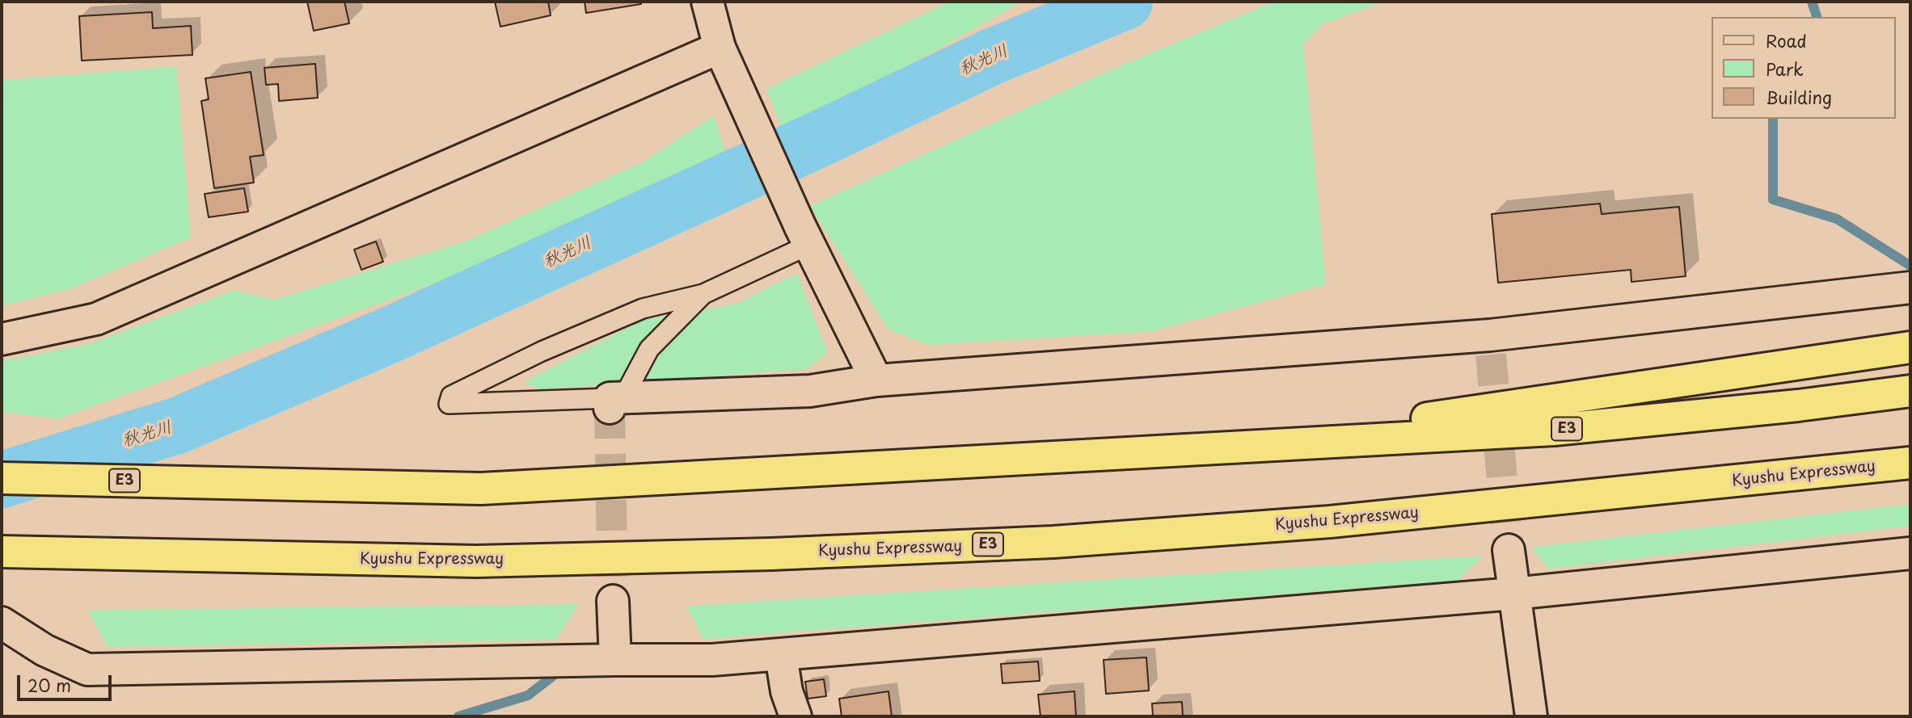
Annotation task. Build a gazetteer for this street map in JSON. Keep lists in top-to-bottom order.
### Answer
{
  "streets": {
    "highway": ["E3", "Kyushu Expressway"]
  },
  "water": ["秋光川"],
  "legend": ["Road", "Park", "Building"],
  "scale_bar": "20 m"
}
